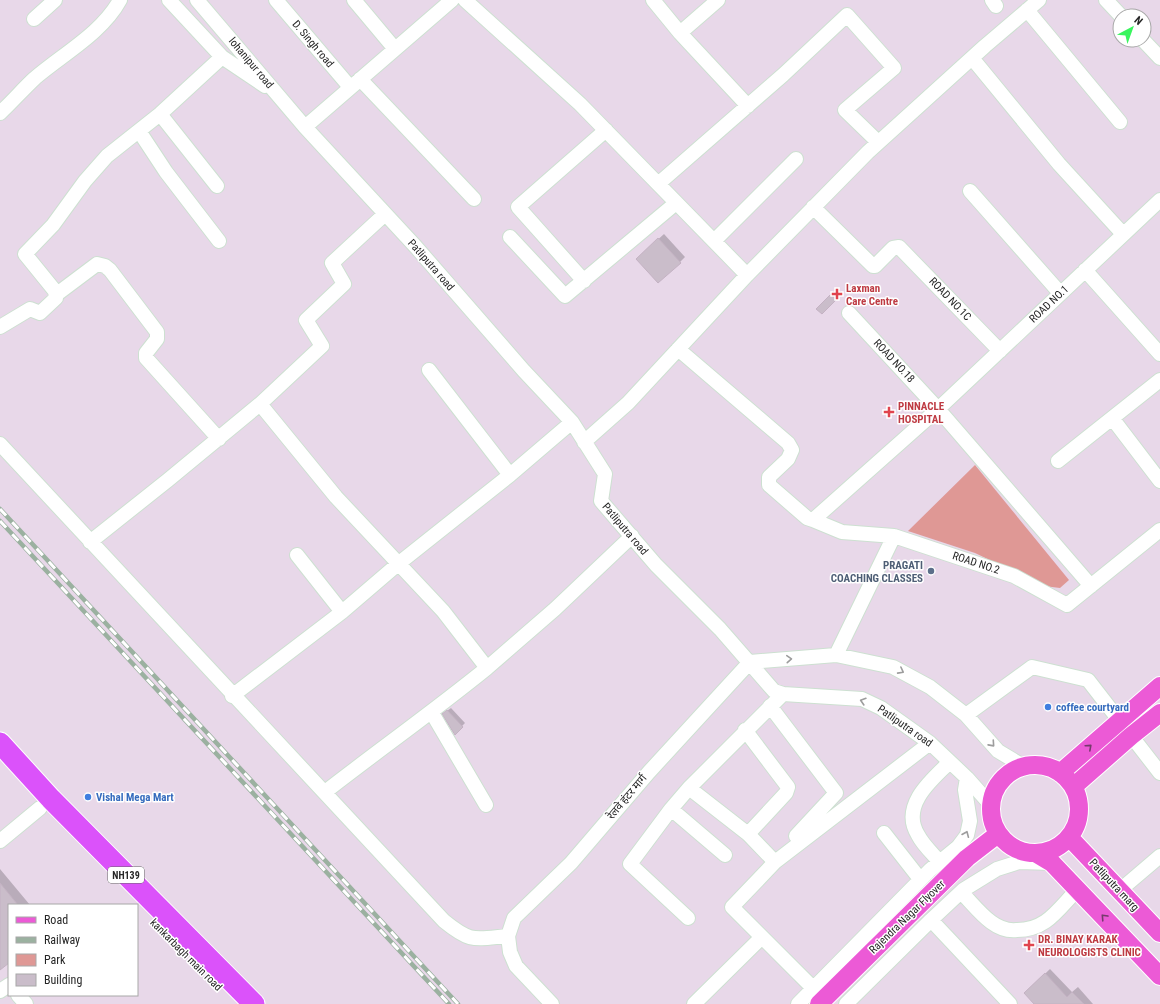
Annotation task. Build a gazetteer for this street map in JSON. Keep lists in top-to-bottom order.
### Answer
{
  "streets": {
    "highway": ["NH139", "kankarbagh main road"],
    "main road": ["Patliputra marg", "Rajendra Nagar Flyover"],
    "street": [
      "D. Singh road",
      "lohanipur road",
      "Patliputra road",
      "ROAD NO.1C",
      "ROAD NO.1",
      "ROAD NO.18",
      "ROAD NO.2",
      "रेलवे हंटर मार्ग"
    ]
  },
  "crossings": [
    ["lohanipur road", "Patliputra road"],
    ["Patliputra road", "रेलवे हंटर मार्ग"],
    ["Patliputra road", "Patliputra marg"],
    ["Patliputra road", "Rajendra Nagar Flyover"],
    ["ROAD NO.1C", "ROAD NO.1"],
    ["ROAD NO.1", "ROAD NO.18"],
    ["NH139", "kankarbagh main road"],
    ["Patliputra marg", "Rajendra Nagar Flyover"]
  ],
  "places": {
    "health": ["Laxman Care Centre", "PINNACLE HOSPITAL", "DR. BINAY KARAK NEUROLOGISTS CLINIC"],
    "other": ["PRAGATI COACHING CLASSES", "coffee courtyard", "Vishal Mega Mart"]
  },
  "legend": [
    "Road",
    "Railway",
    "Park",
    "Building"
  ],
  "north": "top right"
}
